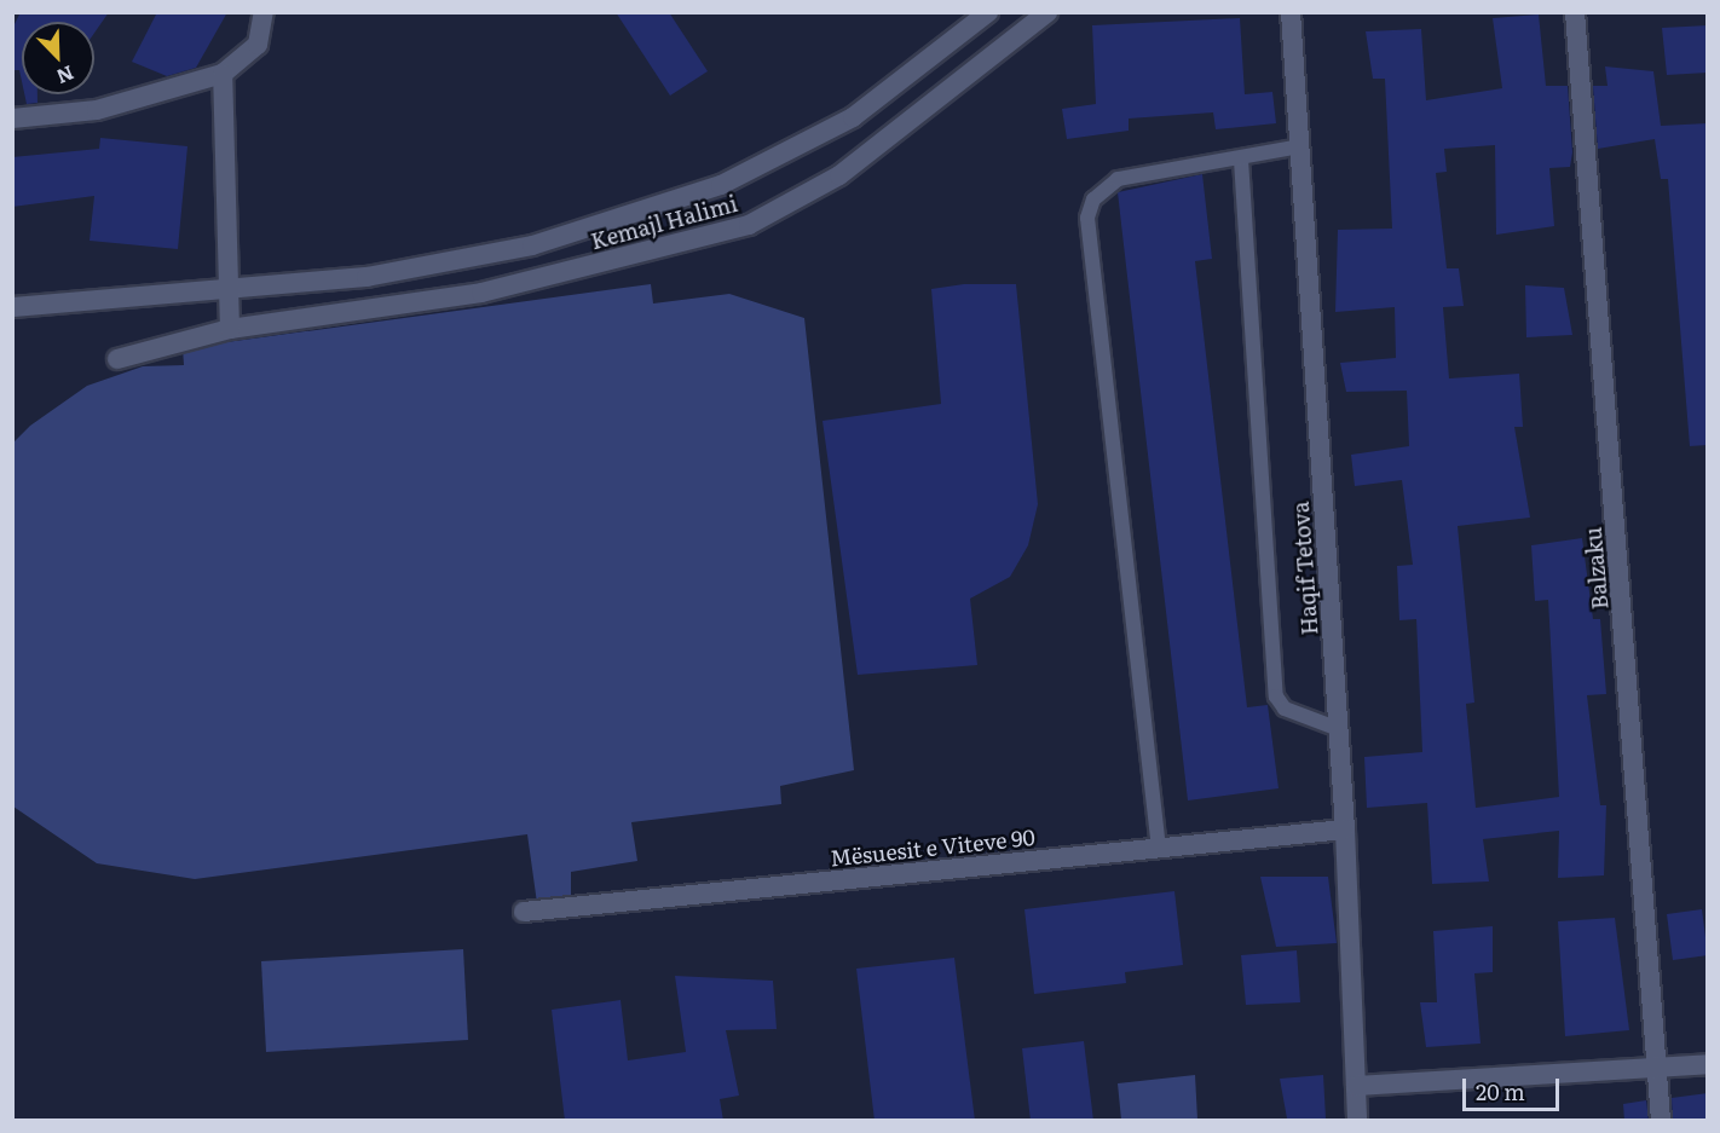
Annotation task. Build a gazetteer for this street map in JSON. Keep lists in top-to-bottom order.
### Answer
{
  "streets": {
    "street": [
      "Kemajl Halimi",
      "Haqif Tetova",
      "Balzaku",
      "Mësuesit e Viteve 90"
    ]
  },
  "crossings": [
    ["Haqif Tetova", "Mësuesit e Viteve 90"]
  ],
  "scale_bar": "20 m",
  "north": "bottom right"
}
